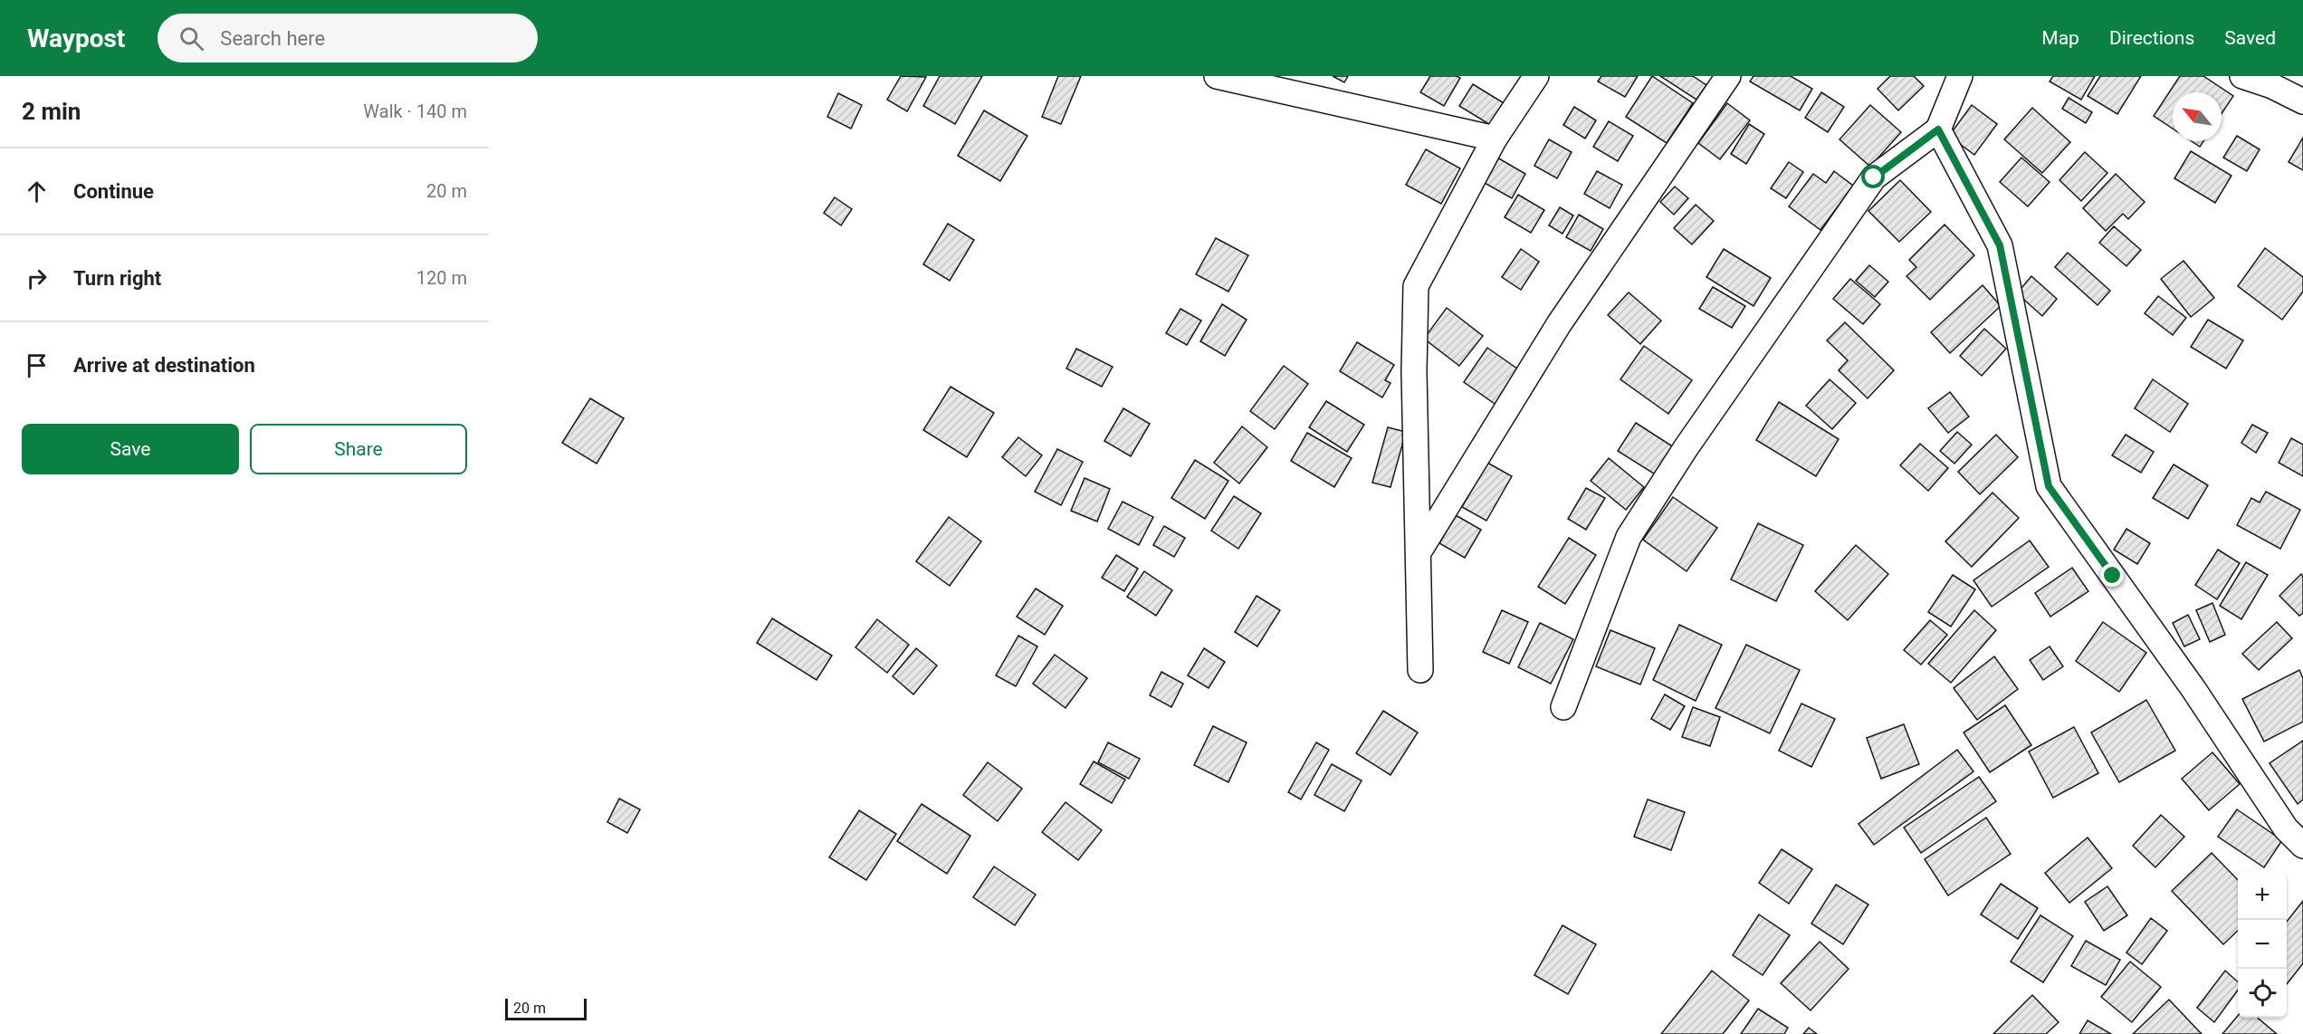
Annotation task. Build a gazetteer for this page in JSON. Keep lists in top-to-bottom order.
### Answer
{
  "scale_bar": "20 m",
  "north": "top left",
  "page": {
    "header": "Waypost",
    "search": "Search here",
    "nav": ["Map", "Directions", "Saved"],
    "heading": ["2 min", "Walk · 140 m"],
    "list": [
      ["Continue", "20 m"],
      ["Turn right", "120 m"],
      "Arrive at destination"
    ],
    "buttons": ["Save", "Share"],
    "map_buttons": ["+", "−"],
    "scale": "20 m"
  }
}
